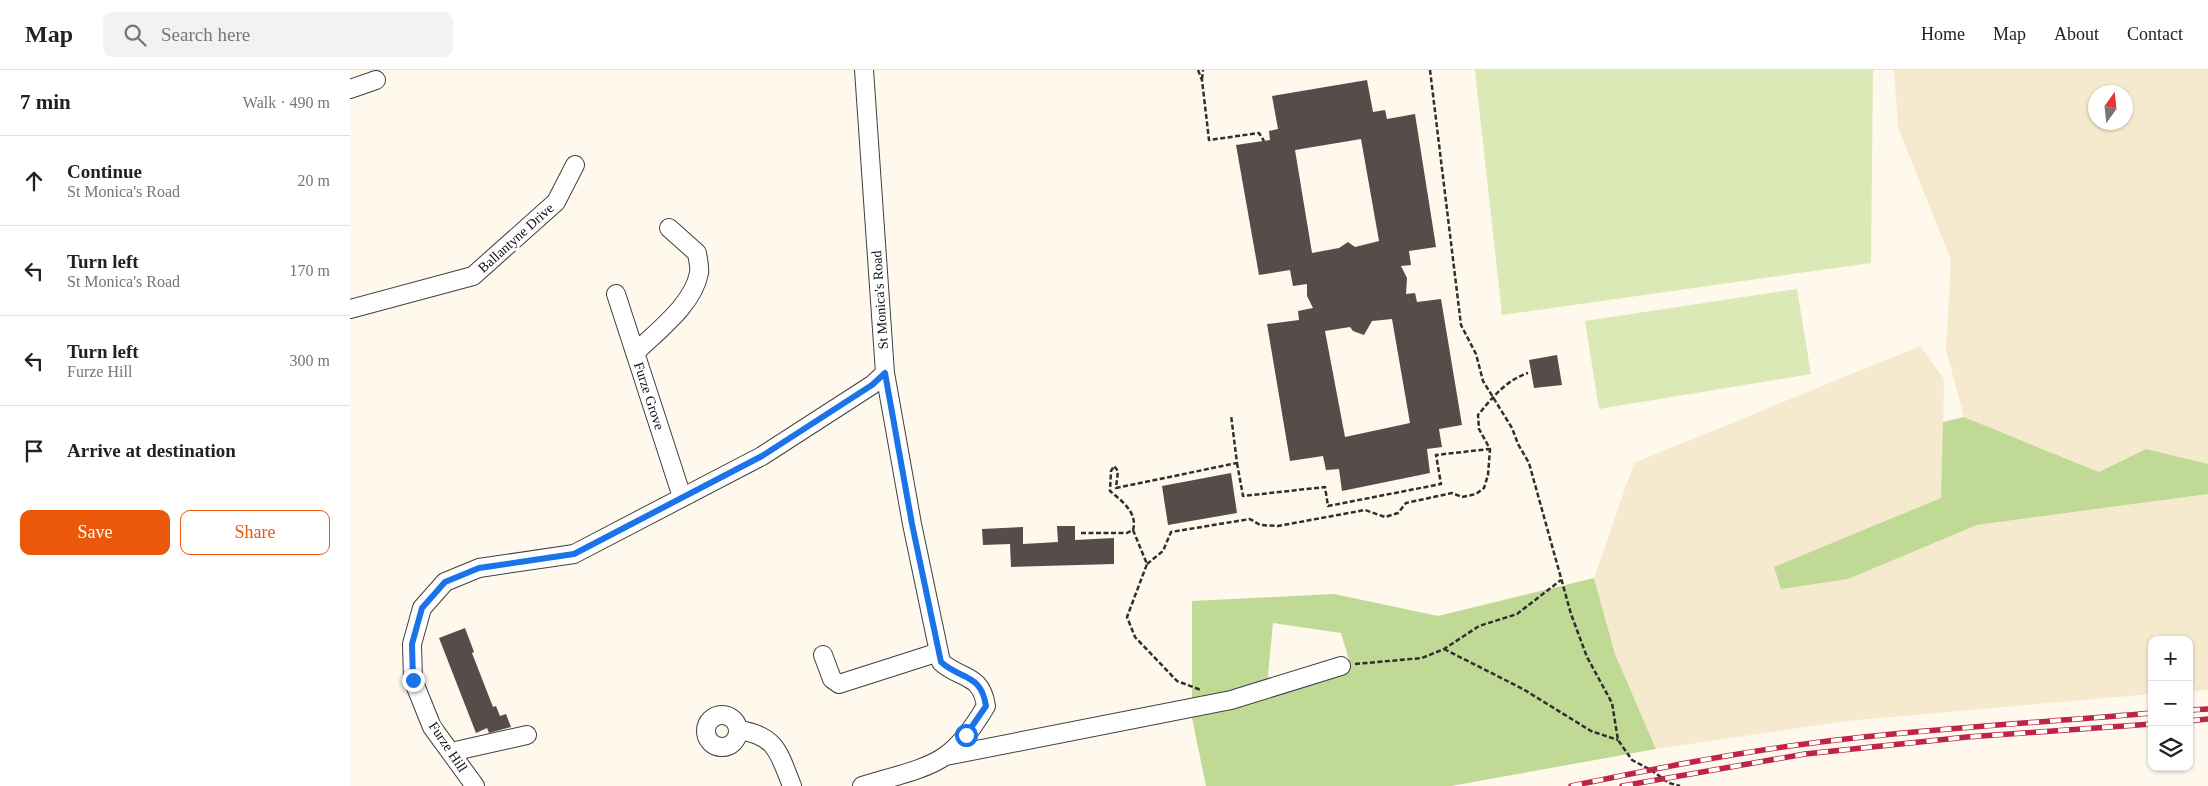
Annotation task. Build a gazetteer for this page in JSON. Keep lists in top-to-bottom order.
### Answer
{
  "streets": {
    "street": [
      "Ballantyne Drive",
      "St Monica's Road",
      "Furze Grove",
      "Furze Hill"
    ]
  },
  "crossings": [
    ["St Monica's Road", "Furze Hill"],
    ["Furze Grove", "Furze Hill"]
  ],
  "north": "top",
  "page": {
    "header": "Map",
    "search": "Search here",
    "nav": [
      "Home",
      "Map",
      "About",
      "Contact"
    ],
    "heading": ["7 min", "Walk · 490 m"],
    "list": [
      ["Continue", "St Monica's Road", "20 m"],
      ["Turn left", "St Monica's Road", "170 m"],
      ["Turn left", "Furze Hill", "300 m"],
      "Arrive at destination"
    ],
    "buttons": ["Save", "Share"],
    "map_buttons": ["+", "−"]
  }
}
